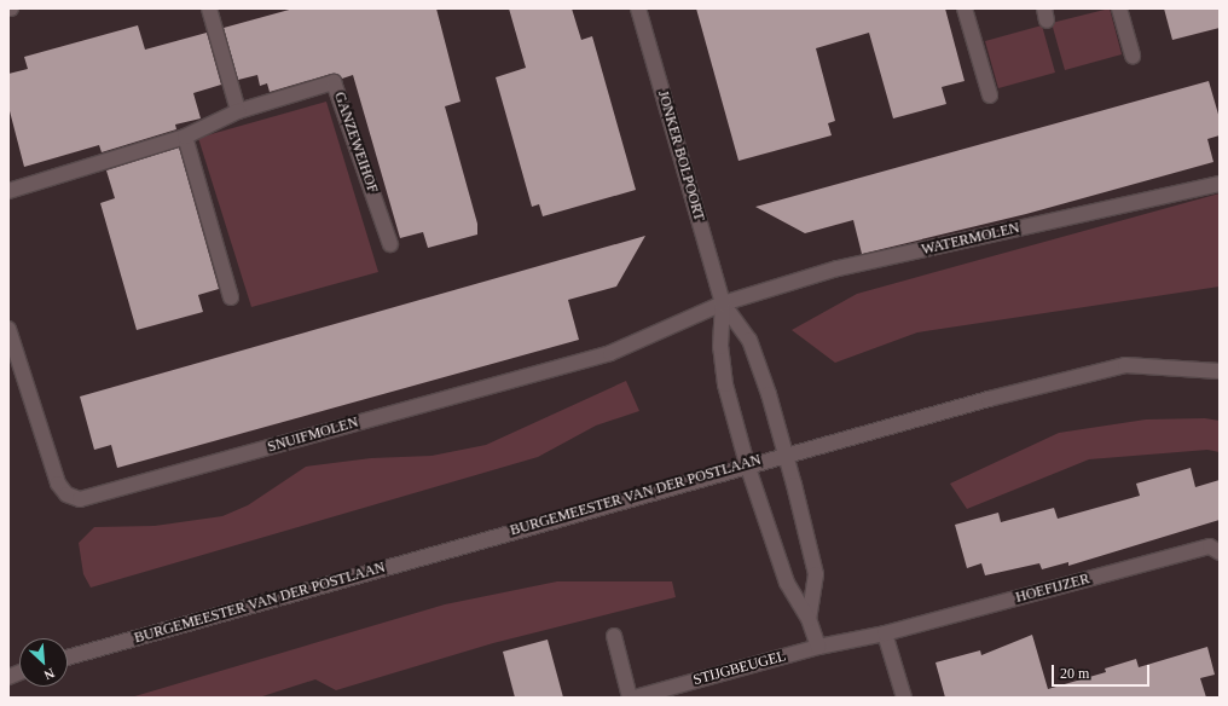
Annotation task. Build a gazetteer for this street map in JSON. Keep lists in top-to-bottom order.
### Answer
{
  "streets": {
    "street": [
      "GANZEWEIHOF",
      "JONKER BOLPOORT",
      "WATERMOLEN",
      "SNUIFMOLEN",
      "BURGEMEESTER VAN DER POSTLAAN",
      "HOEFIJZER",
      "STIJGBEUGEL"
    ]
  },
  "crossings": [
    ["JONKER BOLPOORT", "WATERMOLEN"],
    ["JONKER BOLPOORT", "SNUIFMOLEN"],
    ["JONKER BOLPOORT", "BURGEMEESTER VAN DER POSTLAAN"],
    ["WATERMOLEN", "SNUIFMOLEN"],
    ["HOEFIJZER", "STIJGBEUGEL"]
  ],
  "scale_bar": "20 m",
  "north": "bottom right"
}
